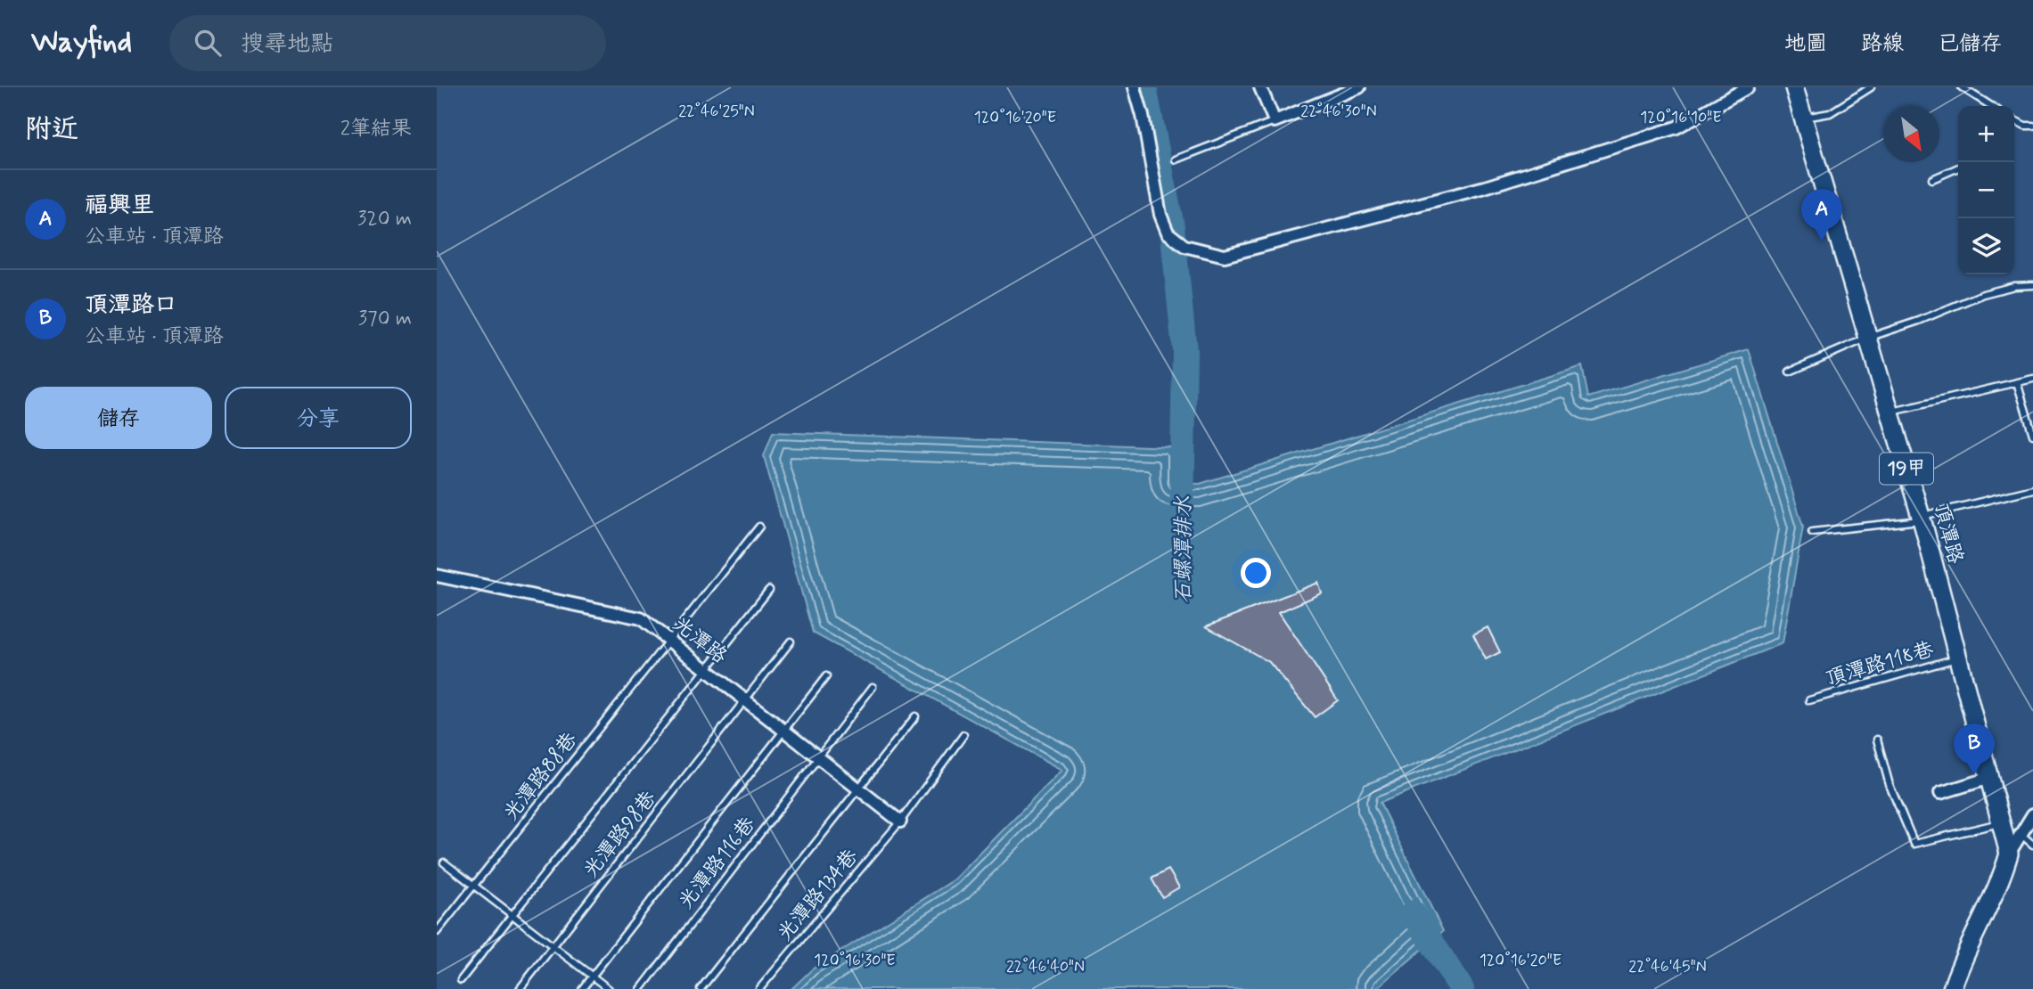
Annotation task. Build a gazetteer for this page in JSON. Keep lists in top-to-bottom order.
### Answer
{
  "streets": {
    "main road": ["19甲", "頂潭路"],
    "street": ["光潭路"],
    "lane": [
      "頂潭路118巷",
      "光潭路88巷",
      "光潭路98巷",
      "光潭路116巷",
      "光潭路134巷"
    ]
  },
  "crossings": [
    ["頂潭路", "頂潭路118巷"],
    ["光潭路", "光潭路88巷"],
    ["光潭路", "光潭路98巷"],
    ["光潭路", "光潭路116巷"],
    ["光潭路", "光潭路134巷"]
  ],
  "water": ["石螺潭排水"],
  "north": "bottom right",
  "page": {
    "header": "Wayfind",
    "search": "搜尋地點",
    "nav": ["地圖", "路線", "已儲存"],
    "heading": ["附近", "2筆結果"],
    "map_buttons": ["+", "−"],
    "list": [
      {
        "mark": "A",
        "name": "福興里",
        "note": "公車站 · 頂潭路",
        "value": "320 m"
      },
      {
        "mark": "B",
        "name": "頂潭路口",
        "note": "公車站 · 頂潭路",
        "value": "370 m"
      }
    ],
    "pins": ["A", "B"],
    "buttons": ["儲存", "分享"]
  },
  "coordinates": [
    "22°46'25\"N",
    "22°46'30\"N",
    "120°16'20\"E",
    "120°16'10\"E",
    "120°16'30\"E",
    "22°46'40\"N",
    "22°46'45\"N"
  ]
}
